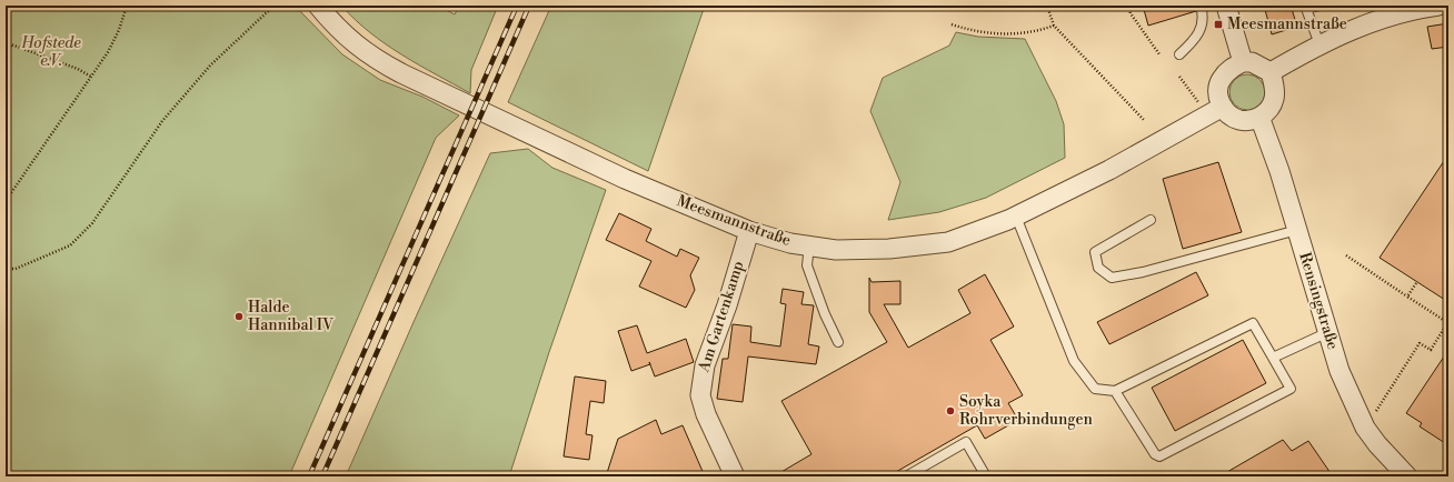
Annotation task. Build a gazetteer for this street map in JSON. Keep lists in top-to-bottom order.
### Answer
{
  "streets": {
    "street": ["Meesmannstraße", "Rensingstraße", "Am Gartenkamp"]
  },
  "crossings": [
    ["Meesmannstraße", "Rensingstraße"],
    ["Meesmannstraße", "Am Gartenkamp"]
  ],
  "parks": ["Hofstede e.V."],
  "places": {
    "transit": ["Meesmannstraße"],
    "other": ["Halde Hannibal IV", "Soyka Rohrverbindungen"]
  }
}
